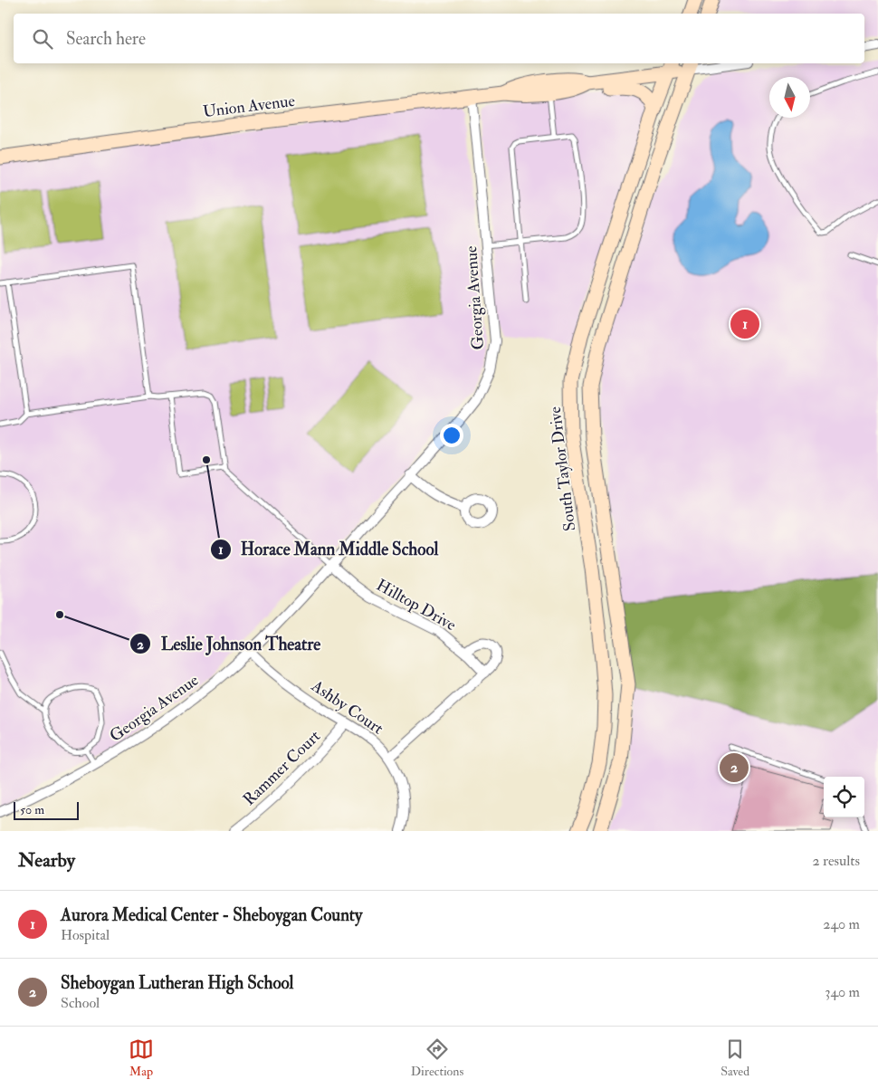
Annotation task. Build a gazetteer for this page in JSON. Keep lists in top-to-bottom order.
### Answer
{
  "streets": {
    "main road": ["Union Avenue", "South Taylor Drive"],
    "street": [
      "Georgia Avenue",
      "Hilltop Drive",
      "Ashby Court",
      "Rammer Court"
    ]
  },
  "crossings": [
    ["Union Avenue", "Georgia Avenue"],
    ["Union Avenue", "South Taylor Drive"],
    ["Georgia Avenue", "Hilltop Drive"],
    ["Georgia Avenue", "Ashby Court"],
    ["Ashby Court", "Rammer Court"]
  ],
  "places": ["Horace Mann Middle School", "Leslie Johnson Theatre"],
  "scale_bar": "50 m",
  "north": "bottom",
  "page": {
    "search": "Search here",
    "pins": ["1", "2"],
    "scale": "50 m",
    "heading": ["Nearby", "2 results"],
    "list": [
      {
        "mark": "1",
        "name": "Aurora Medical Center - Sheboygan County",
        "note": "Hospital",
        "value": "240 m"
      },
      {
        "mark": "2",
        "name": "Sheboygan Lutheran High School",
        "note": "School",
        "value": "340 m"
      }
    ],
    "nav": ["Map", "Directions", "Saved"]
  }
}
